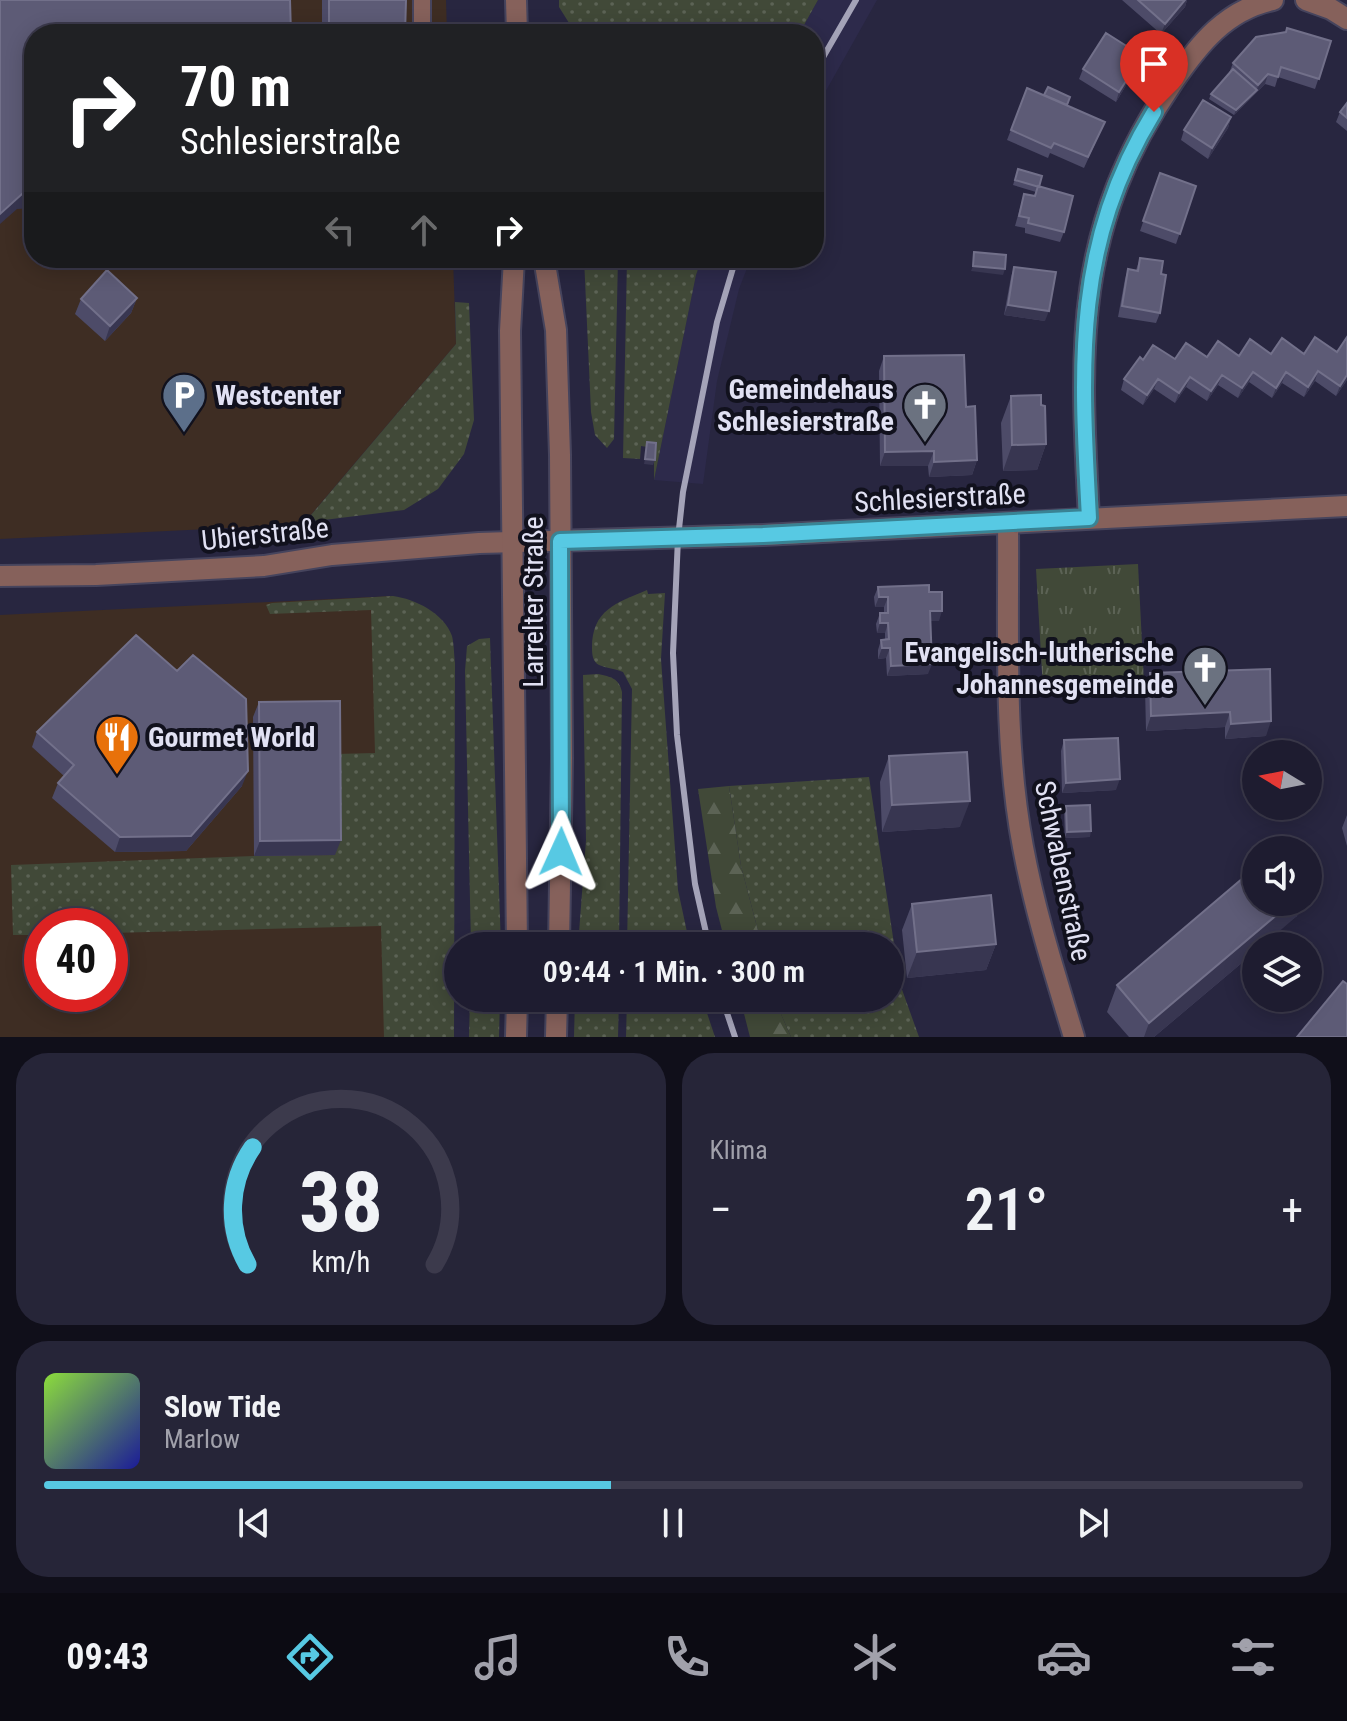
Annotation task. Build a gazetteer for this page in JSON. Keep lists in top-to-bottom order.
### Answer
{
  "streets": {
    "street": [
      "Schlesierstraße",
      "Ubierstraße",
      "Larrelter Straße",
      "Schwabenstraße"
    ]
  },
  "crossings": [
    ["Schlesierstraße", "Ubierstraße"],
    ["Schlesierstraße", "Larrelter Straße"],
    ["Schlesierstraße", "Schwabenstraße"],
    ["Ubierstraße", "Larrelter Straße"]
  ],
  "places": {
    "parking": ["Westcenter"],
    "church": ["Gemeindehaus Schlesierstraße", "Evangelisch-lutherische Johannesgemeinde"],
    "restaurant": ["Gourmet World"]
  },
  "north": "left",
  "page": {
    "turn": ["70 m", "Schlesierstraße"],
    "limit": "40",
    "trip": "09:44 · 1 Min. · 300 m",
    "tile": "Klima",
    "heat": ["−", "21°", "+"],
    "song": ["Slow Tide", "Marlow"],
    "tabs": "09:43",
    "gauge": ["38", "km/h"]
  }
}
